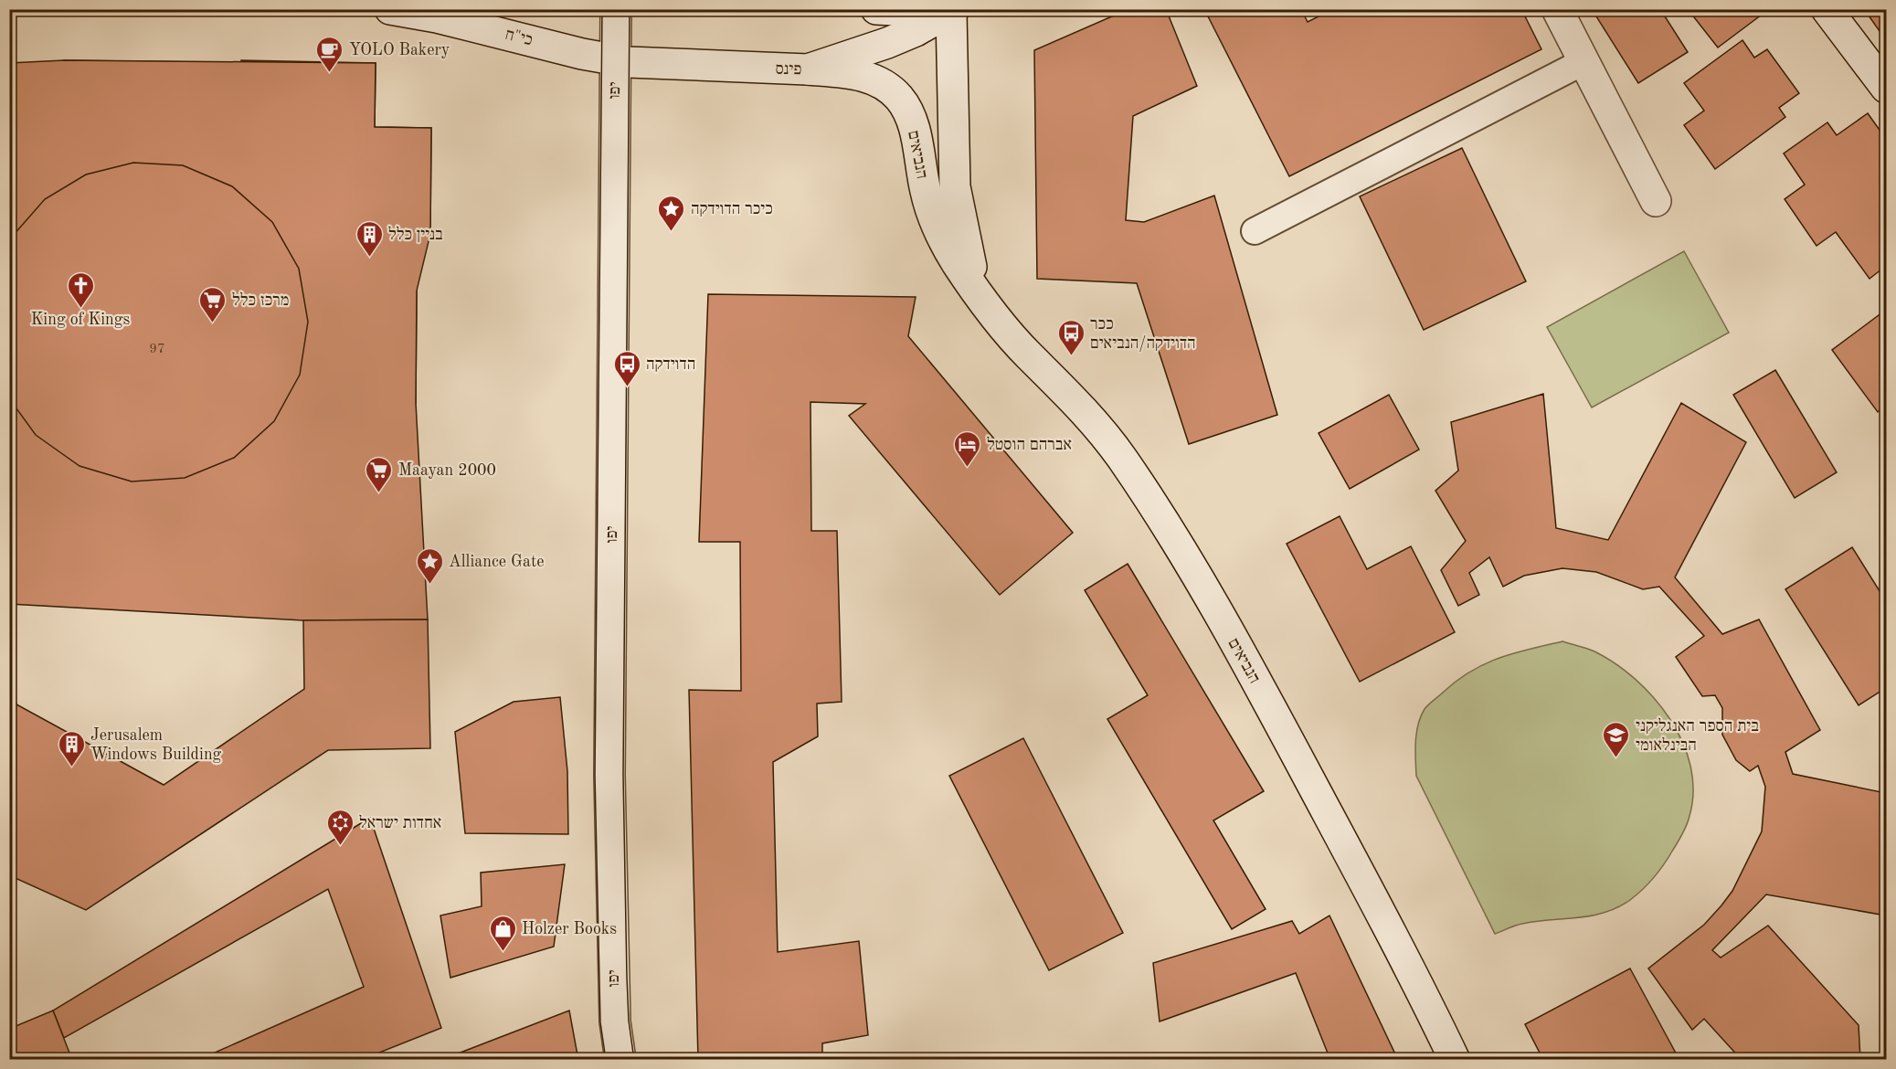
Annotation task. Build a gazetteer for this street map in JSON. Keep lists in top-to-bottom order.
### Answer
{
  "streets": {
    "street": [
      "כי\"ח",
      "פינס",
      "יפו",
      "הנביאים"
    ]
  },
  "crossings": [
    ["כי\"ח", "פינס"],
    ["כי\"ח", "יפו"],
    ["פינס", "יפו"],
    ["פינס", "הנביאים"]
  ],
  "places": {
    "cafe": ["YOLO Bakery"],
    "place": ["כיכר הדוידקה", "Alliance Gate"],
    "building": ["בניין כלל", "Jerusalem Windows Building"],
    "church": ["King of Kings"],
    "supermarket": ["מרכז כלל", "Maayan 2000"],
    "bus stop": ["ככר הדוידקה/הנביאים", "הדוידקה"],
    "hotel": ["אברהם הוסטל"],
    "school or university": ["בית הספר האנגליקני הבינלאומי"],
    "synagogue": ["אחדות ישראל"],
    "shop": ["Holzer Books"]
  },
  "house_numbers": ["97"]
}
